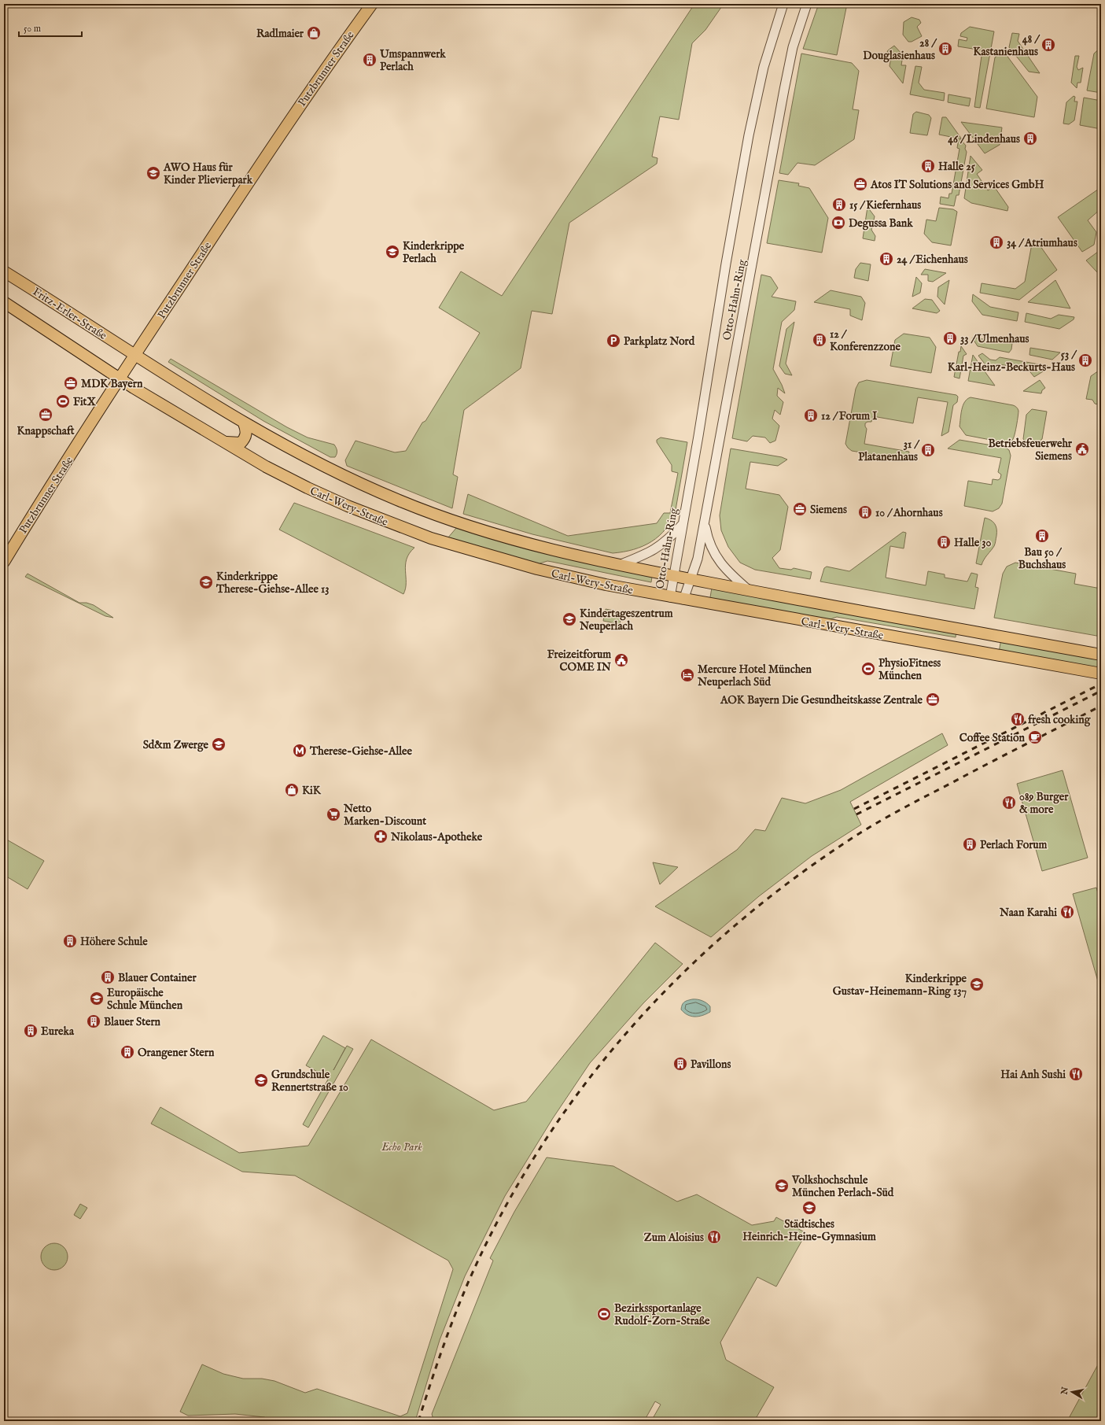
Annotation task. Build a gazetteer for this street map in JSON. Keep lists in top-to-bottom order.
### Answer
{
  "streets": {
    "main road": ["Putzbrunner Straße", "Fritz-Erler-Straße", "Carl-Wery-Straße"],
    "street": ["Otto-Hahn-Ring"]
  },
  "crossings": [
    ["Putzbrunner Straße", "Fritz-Erler-Straße"],
    ["Putzbrunner Straße", "Carl-Wery-Straße"],
    ["Otto-Hahn-Ring", "Carl-Wery-Straße"],
    ["Fritz-Erler-Straße", "Carl-Wery-Straße"]
  ],
  "parks": ["Echo Park"],
  "places": {
    "shop": ["Radlmaier", "KiK"],
    "building": [
      "48 / Kastanienhaus",
      "28 / Douglasienhaus",
      "Umspannwerk Perlach",
      "46 / Lindenhaus",
      "Halle 25",
      "15 / Kiefernhaus",
      "34 / Atriumhaus",
      "24 / Eichenhaus",
      "33 / Ulmenhaus",
      "12 / Konferenzzone",
      "53 / Karl-Heinz-Beckurts-Haus",
      "12 / Forum I",
      "31 / Platanenhaus",
      "10 / Ahornhaus",
      "Bau 50 / Buchshaus",
      "Halle 30",
      "Perlach Forum",
      "Höhere Schule",
      "Blauer Container",
      "Blauer Stern",
      "Eureka",
      "Orangener Stern",
      "Pavillons"
    ],
    "school or university": [
      "AWO Haus für Kinder Plievierpark",
      "Kinderkrippe Perlach",
      "Kinderkrippe Therese-Giehse-Allee 13",
      "Kindertageszentrum Neuperlach",
      "Sd&m Zwerge",
      "Kinderkrippe Gustav-Heinemann-Ring 137",
      "Europäische Schule München",
      "Grundschule Rennertstraße 10",
      "Volkshochschule München Perlach-Süd",
      "Städtisches Heinrich-Heine-Gymnasium"
    ],
    "office": [
      "Atos IT Solutions and Services GmbH",
      "MDK Bayern",
      "Knappschaft",
      "Siemens",
      "AOK Bayern Die Gesundheitskasse Zentrale"
    ],
    "bank": ["Degussa Bank"],
    "parking": ["Parkplatz Nord"],
    "sports": ["FitX", "PhysioFitness München", "Bezirkssportanlage Rudolf-Zorn-Straße"],
    "public building": ["Betriebsfeuerwehr Siemens", "Freizeitforum COME IN"],
    "hotel": ["Mercure Hotel München Neuperlach Süd"],
    "restaurant": [
      "fresh cooking",
      "089 Burger & more",
      "Naan Karahi",
      "Hai Anh Sushi",
      "Zum Aloisius"
    ],
    "cafe": ["Coffee Station"],
    "metro station": ["Therese-Giehse-Allee"],
    "supermarket": ["Netto Marken-Discount"],
    "pharmacy": ["Nikolaus-Apotheke"]
  },
  "scale_bar": "50 m",
  "north": "left"
}
